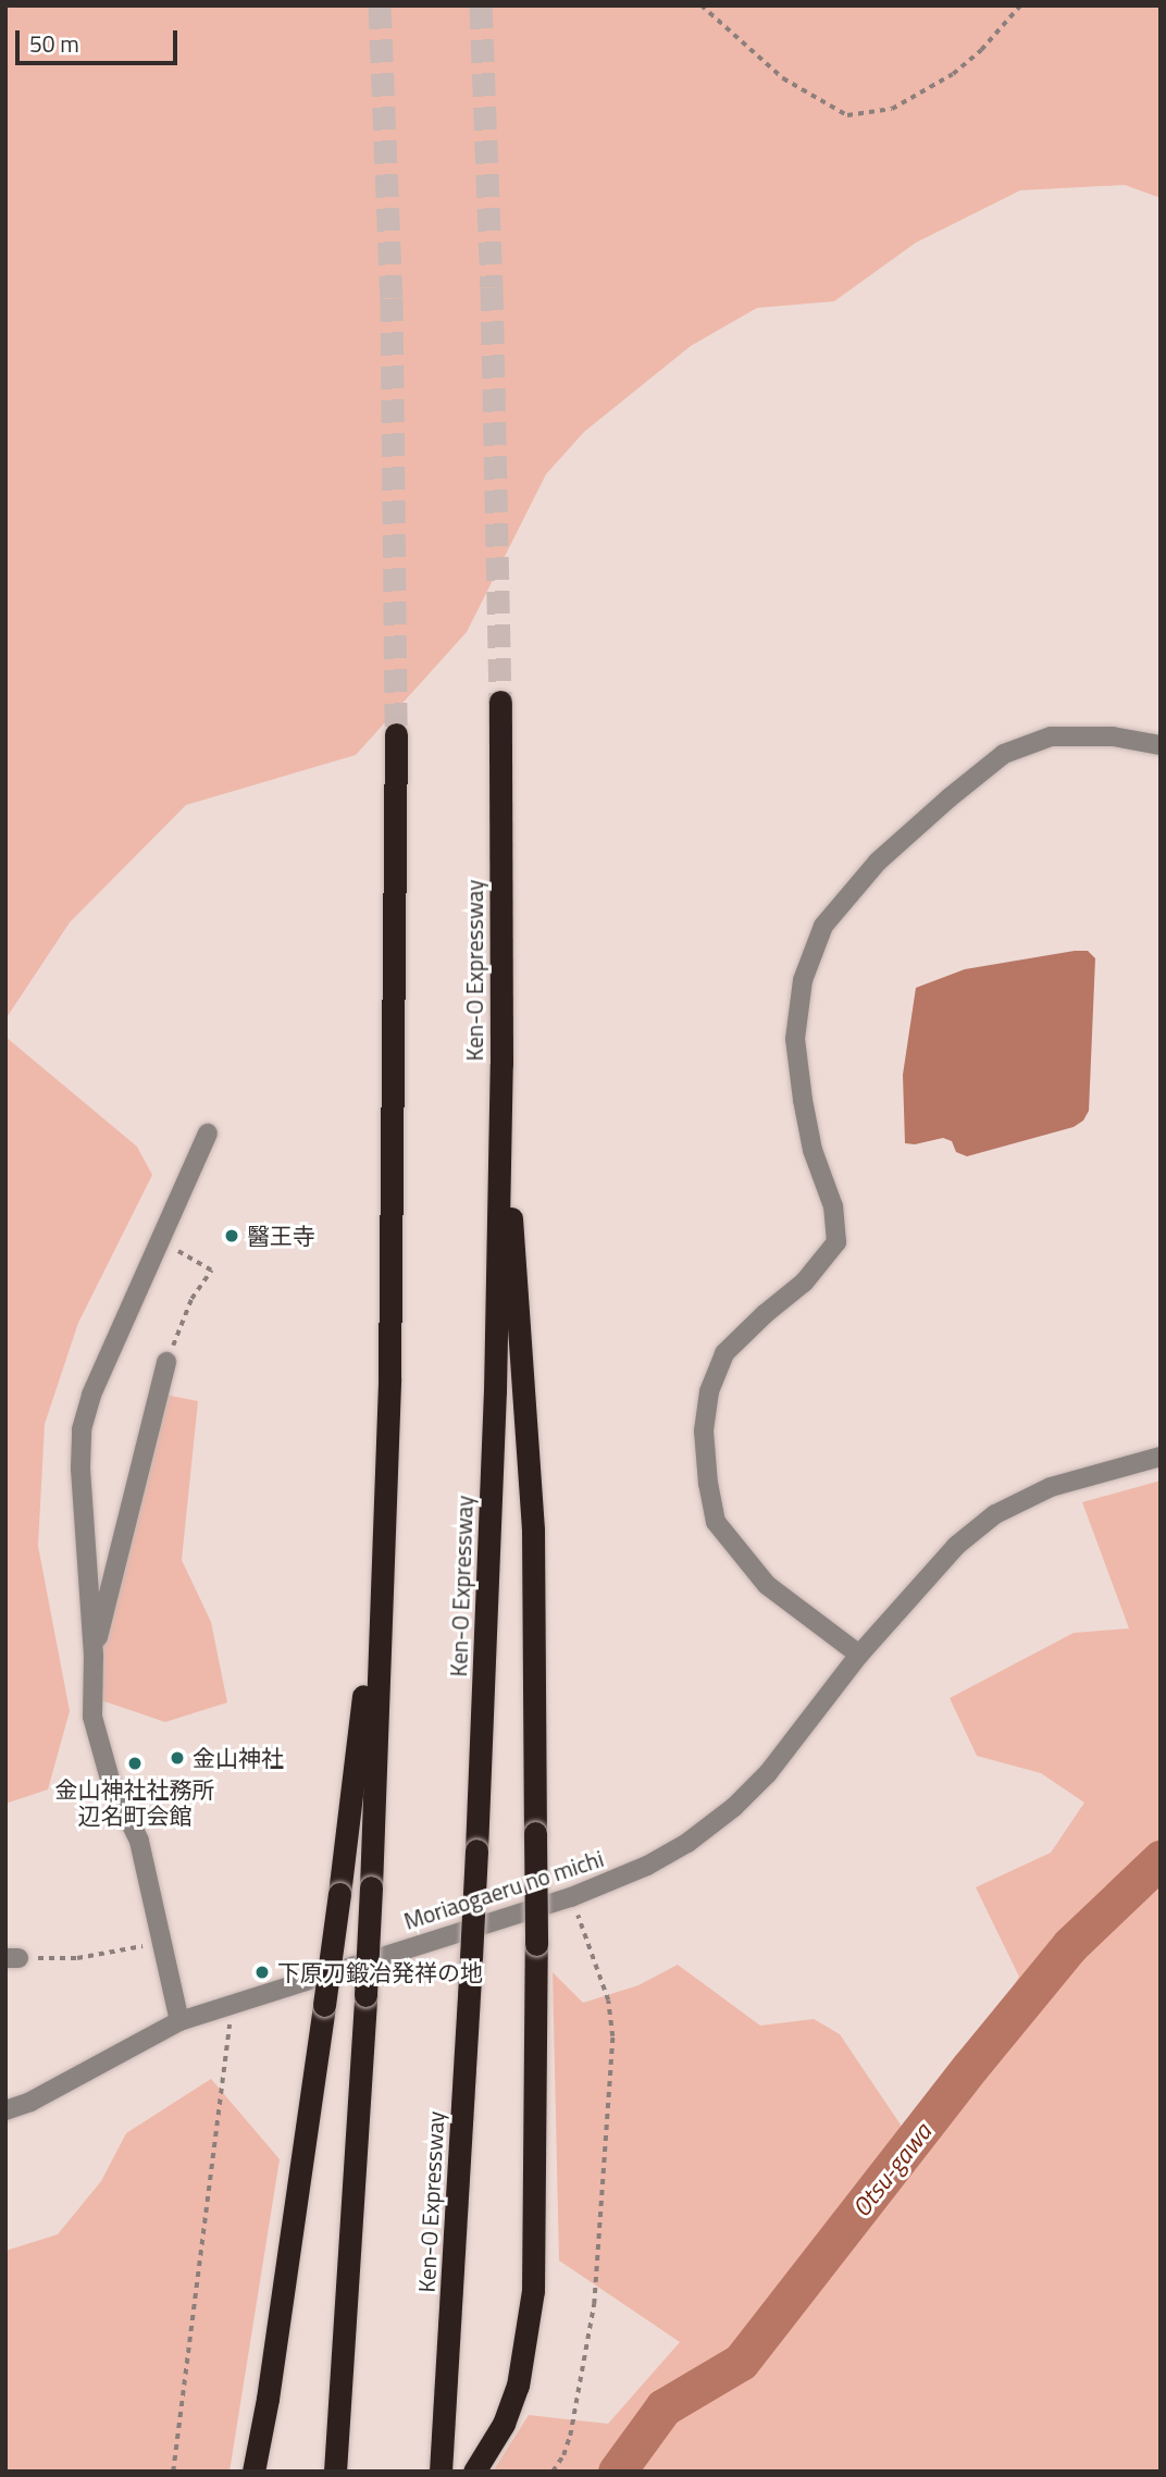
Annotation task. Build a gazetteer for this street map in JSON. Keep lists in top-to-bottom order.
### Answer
{
  "streets": {
    "highway": ["Ken-O Expressway"],
    "street": ["Moriaogaeru no michi"]
  },
  "water": ["Otsu-gawa"],
  "places": [
    "醫王寺",
    "金山神社",
    "金山神社社務所 辺名町会館",
    "下原刀鍛冶発祥の地"
  ],
  "scale_bar": "50 m"
}
